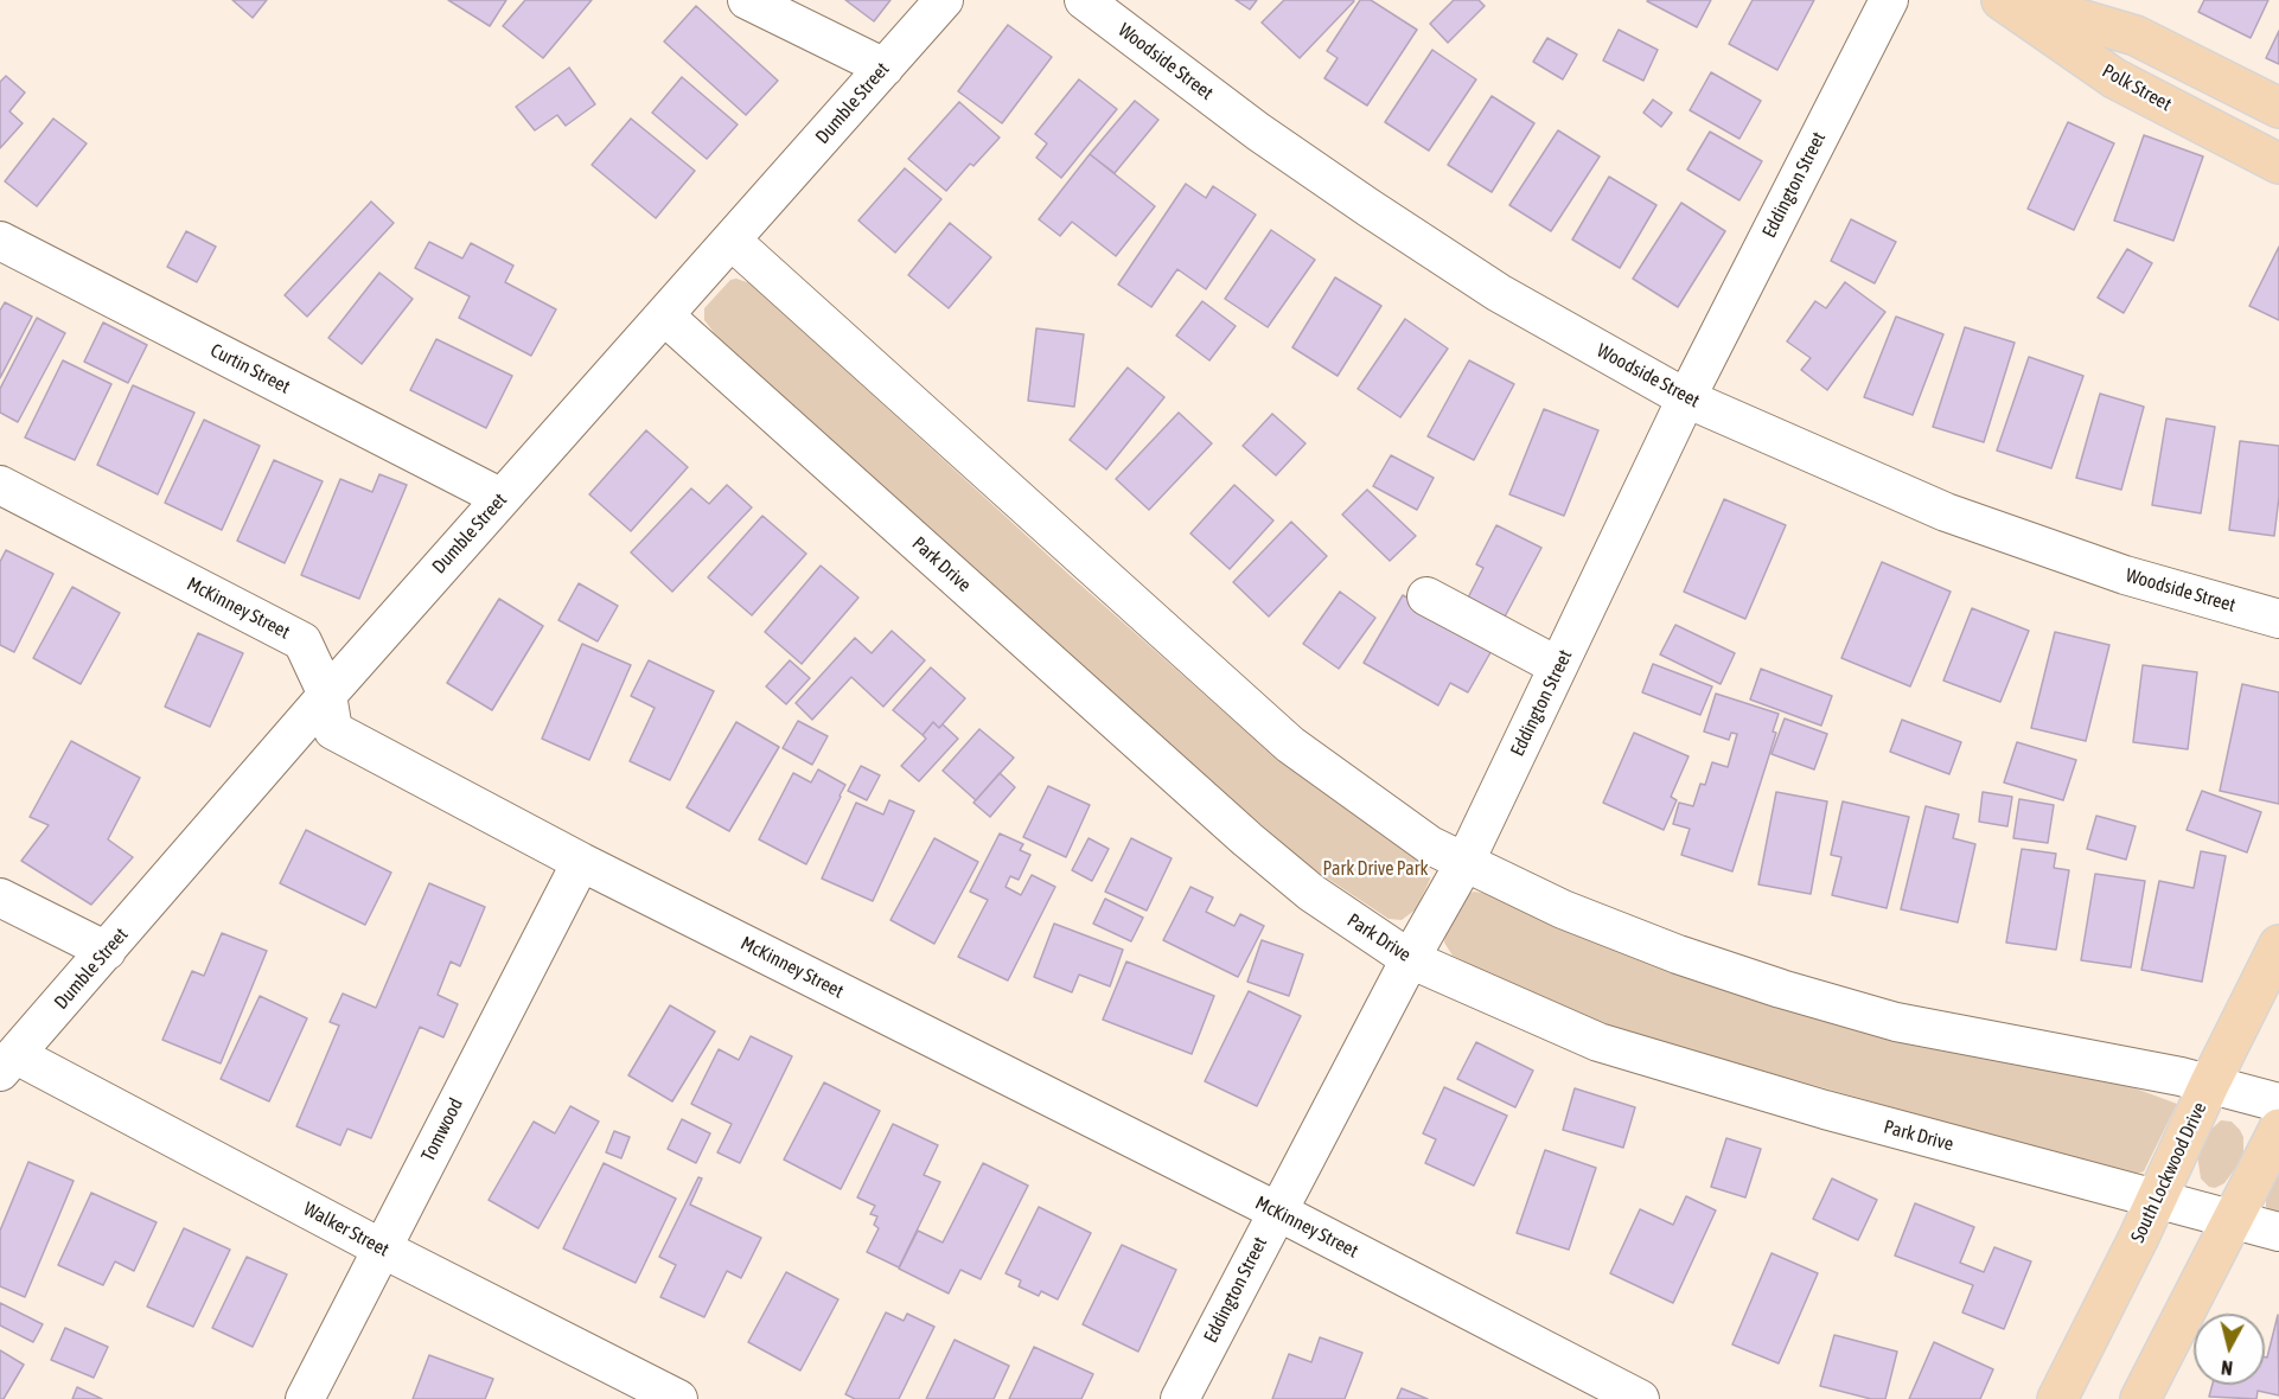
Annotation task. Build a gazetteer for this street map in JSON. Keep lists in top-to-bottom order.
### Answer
{
  "streets": {
    "main road": ["Polk Street", "South Lockwood Drive"],
    "street": [
      "Woodside Street",
      "Dumble Street",
      "Eddington Street",
      "Curtin Street",
      "Park Drive",
      "McKinney Street",
      "Tomwood",
      "Walker Street"
    ]
  },
  "crossings": [
    ["Woodside Street", "Eddington Street"],
    ["Dumble Street", "Curtin Street"],
    ["Dumble Street", "Park Drive"],
    ["Dumble Street", "McKinney Street"],
    ["Dumble Street", "Walker Street"],
    ["Eddington Street", "Park Drive"],
    ["Eddington Street", "McKinney Street"],
    ["Park Drive", "South Lockwood Drive"],
    ["McKinney Street", "Tomwood"],
    ["Tomwood", "Walker Street"]
  ],
  "parks": ["Park Drive Park"],
  "north": "bottom"
}
